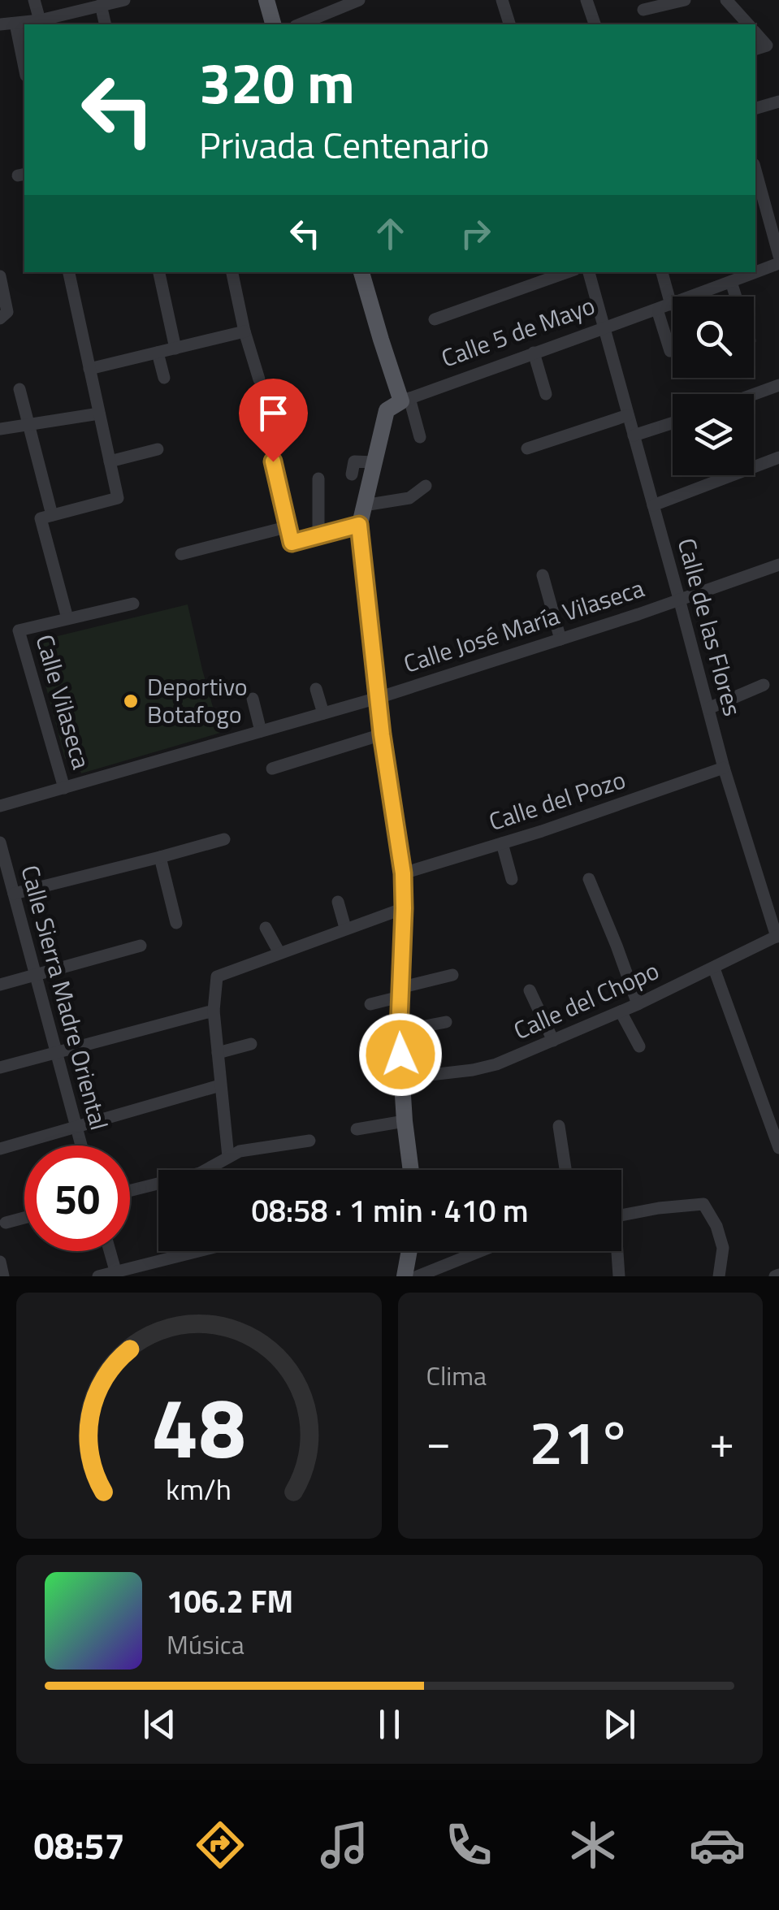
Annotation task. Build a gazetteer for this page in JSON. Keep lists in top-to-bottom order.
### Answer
{
  "streets": {
    "street": [
      "Calle 5 de Mayo",
      "Calle José María Vilaseca",
      "Calle de las Flores",
      "Calle Vilaseca",
      "Calle del Pozo",
      "Calle Sierra Madre Oriental",
      "Calle del Chopo"
    ]
  },
  "crossings": [
    ["Calle 5 de Mayo", "Calle de las Flores"],
    ["Calle José María Vilaseca", "Calle de las Flores"],
    ["Calle José María Vilaseca", "Calle Vilaseca"],
    ["Calle de las Flores", "Calle del Pozo"],
    ["Calle de las Flores", "Calle del Chopo"]
  ],
  "places": ["Deportivo Botafogo"],
  "page": {
    "turn": ["320 m", "Privada Centenario"],
    "limit": "50",
    "trip": "08:58 · 1 min · 410 m",
    "tile": "Clima",
    "heat": ["−", "21°", "+"],
    "song": ["106.2 FM", "Música"],
    "tabs": "08:57",
    "gauge": ["48", "km/h"]
  }
}
